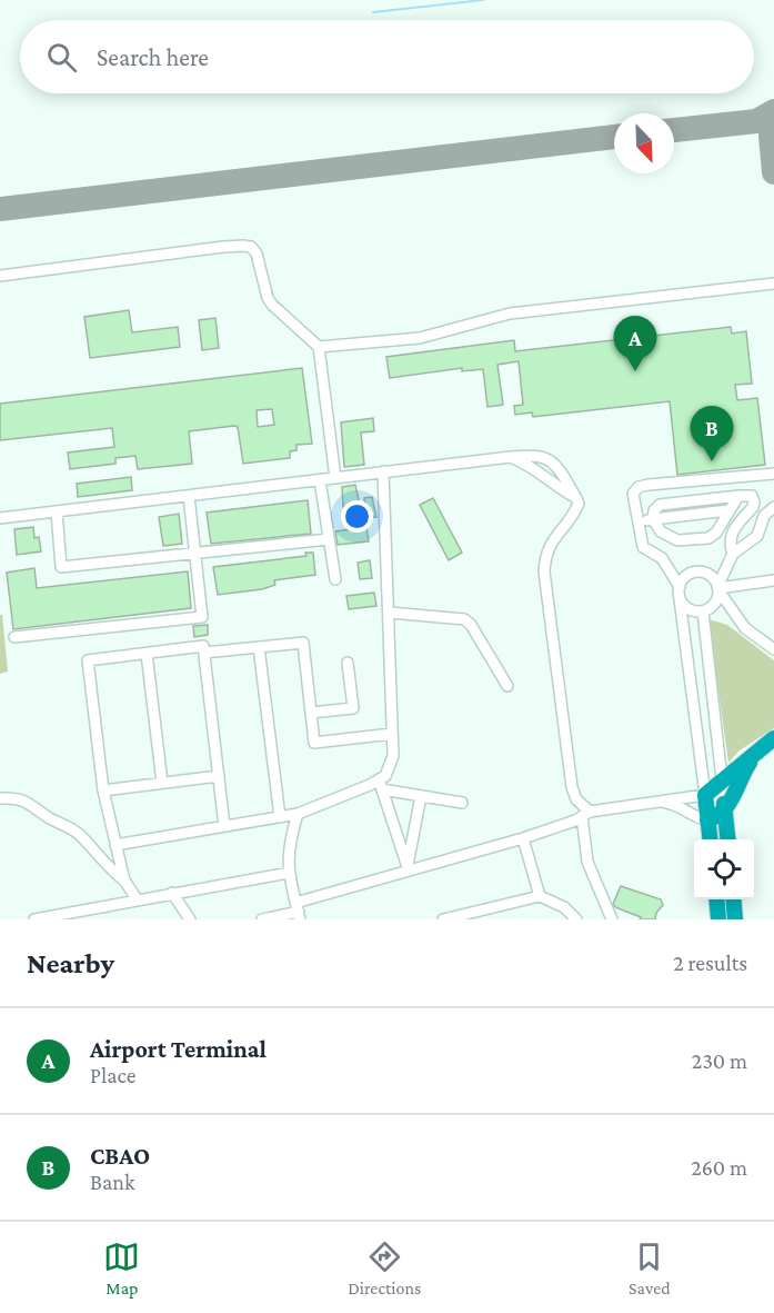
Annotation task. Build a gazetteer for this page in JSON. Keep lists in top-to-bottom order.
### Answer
{
  "north": "bottom right",
  "page": {
    "search": "Search here",
    "pins": ["A", "B"],
    "heading": ["Nearby", "2 results"],
    "list": [
      {
        "mark": "A",
        "name": "Airport Terminal",
        "note": "Place",
        "value": "230 m"
      },
      {
        "mark": "B",
        "name": "CBAO",
        "note": "Bank",
        "value": "260 m"
      }
    ],
    "nav": ["Map", "Directions", "Saved"]
  }
}
